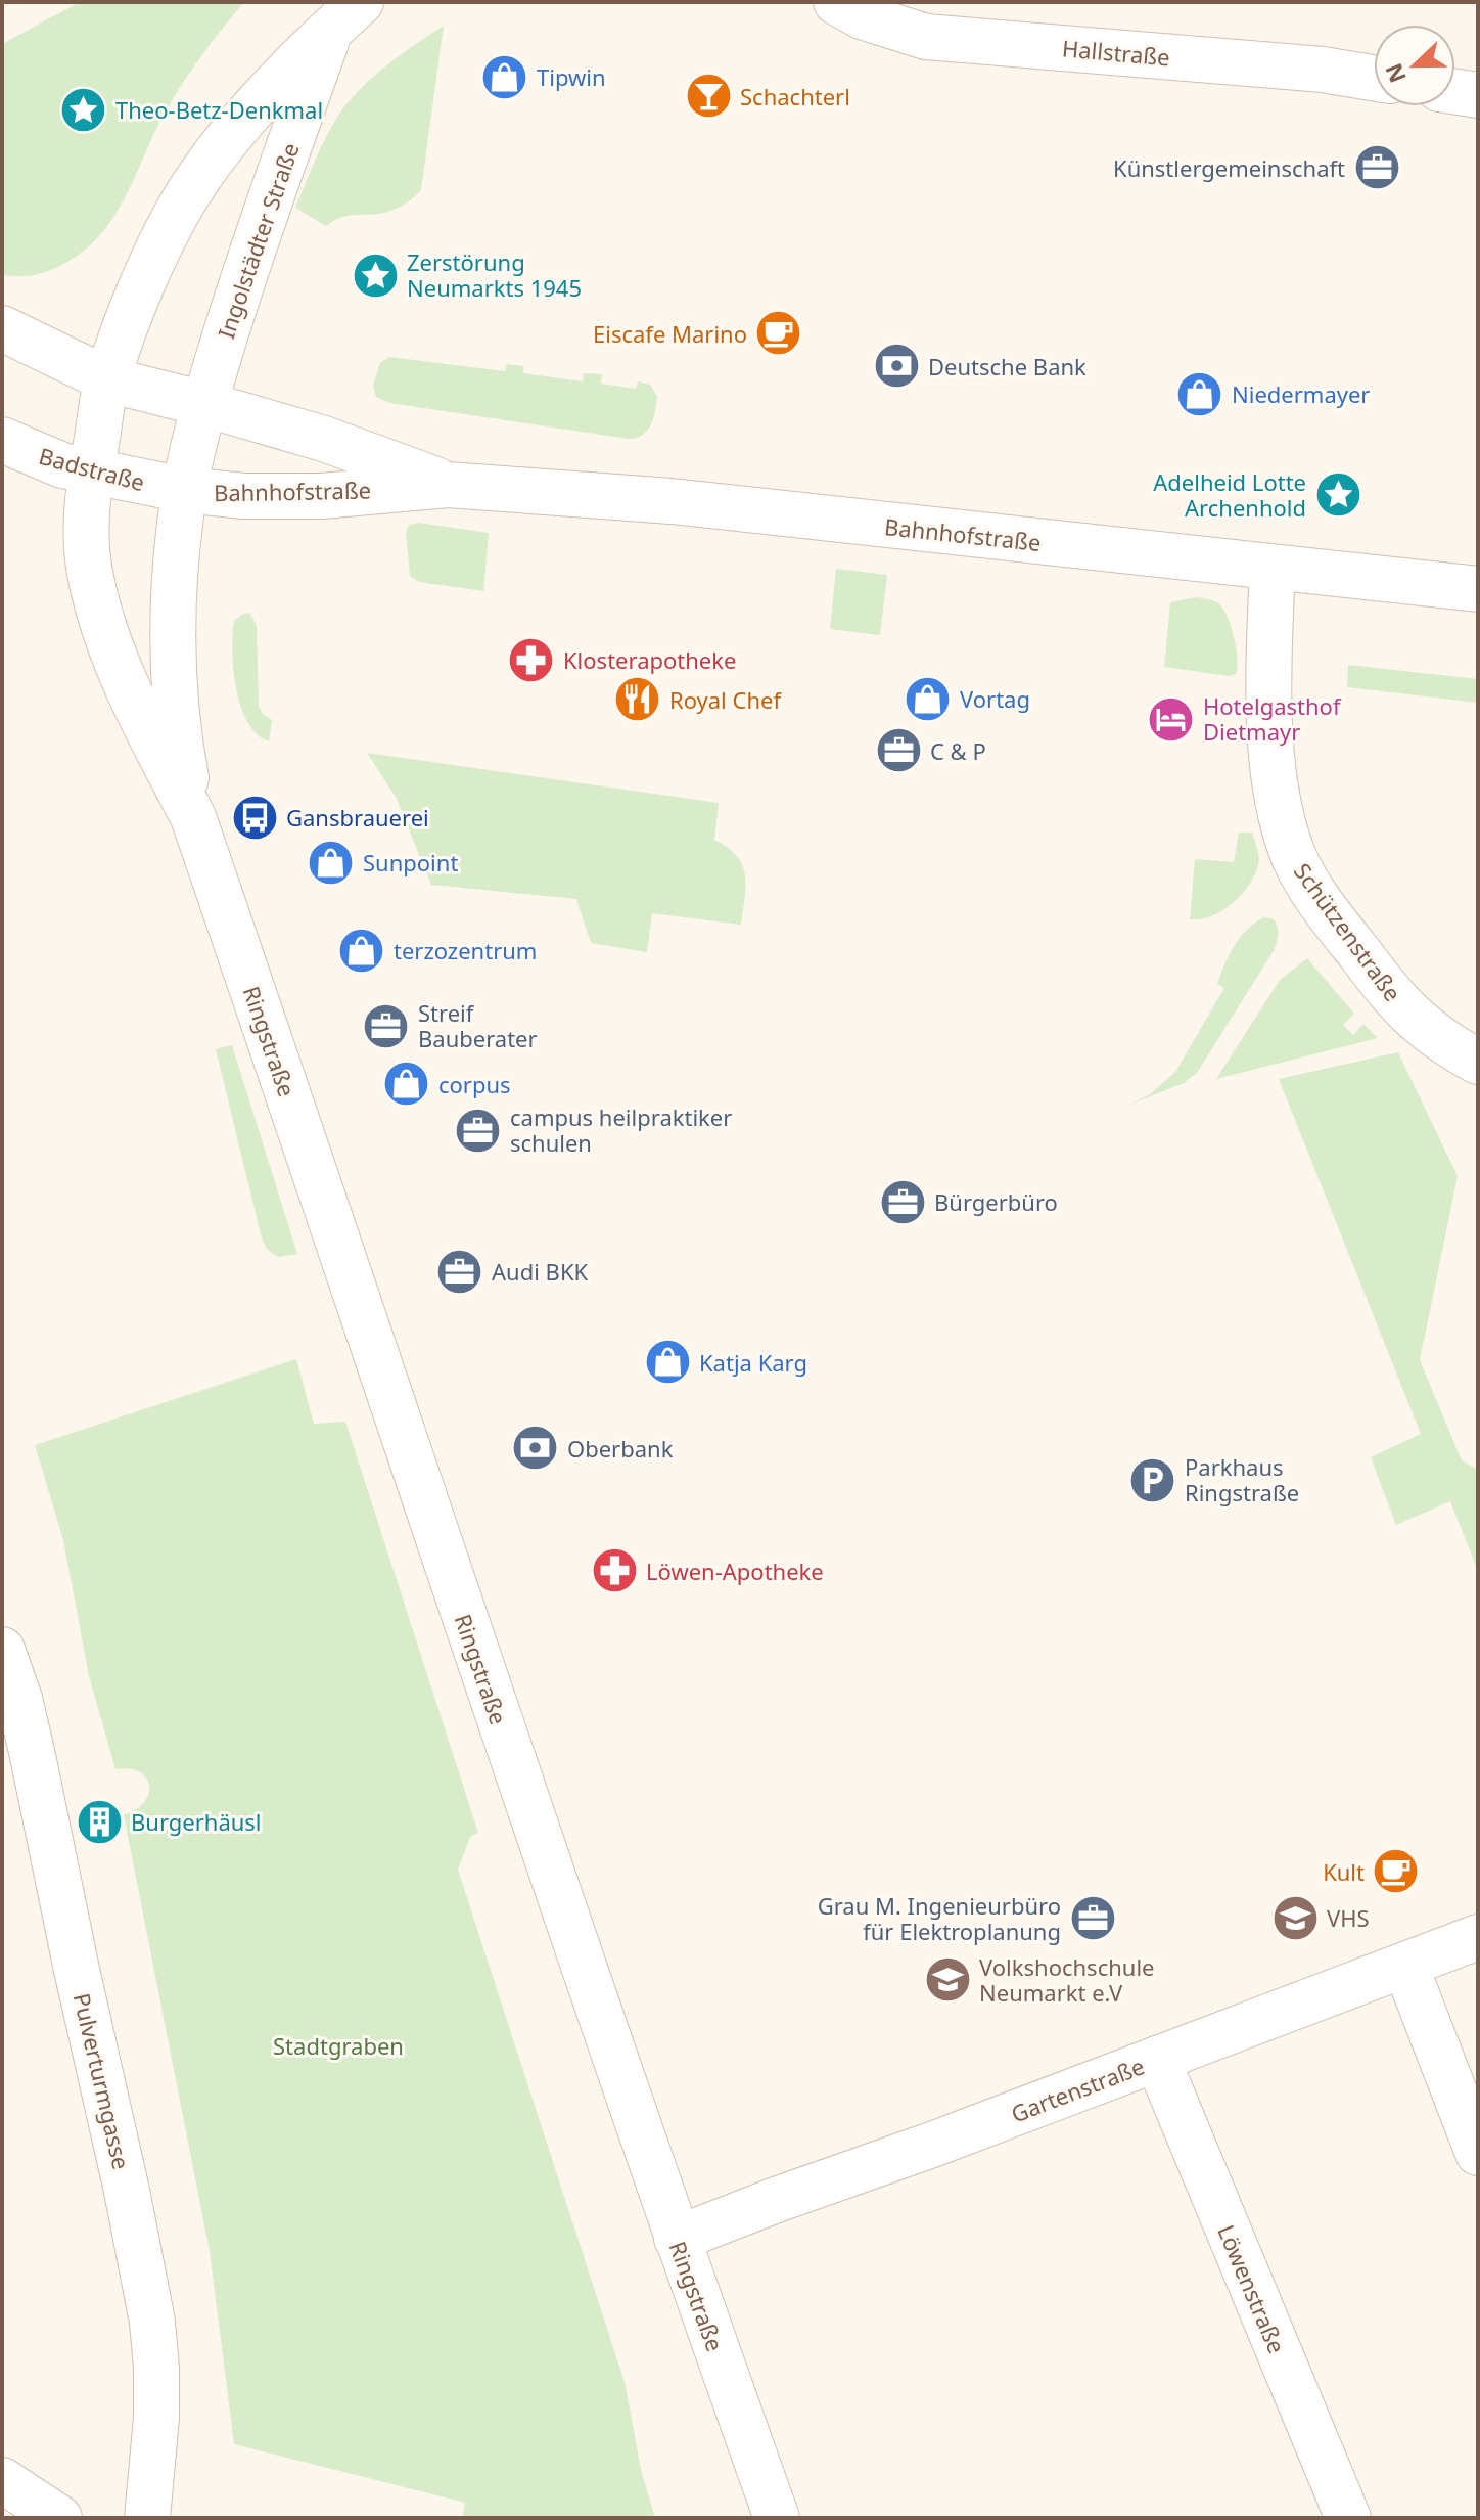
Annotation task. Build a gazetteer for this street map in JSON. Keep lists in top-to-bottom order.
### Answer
{
  "streets": {
    "street": [
      "Hallstraße",
      "Ingolstädter Straße",
      "Badstraße",
      "Bahnhofstraße",
      "Schützenstraße",
      "Ringstraße",
      "Pulverturmgasse",
      "Gartenstraße",
      "Löwenstraße"
    ]
  },
  "crossings": [
    ["Ingolstädter Straße", "Badstraße"],
    ["Ingolstädter Straße", "Bahnhofstraße"],
    ["Ingolstädter Straße", "Ringstraße"],
    ["Badstraße", "Bahnhofstraße"],
    ["Badstraße", "Ringstraße"],
    ["Bahnhofstraße", "Schützenstraße"],
    ["Bahnhofstraße", "Ringstraße"],
    ["Ringstraße", "Gartenstraße"],
    ["Gartenstraße", "Löwenstraße"]
  ],
  "parks": ["Stadtgraben"],
  "places": {
    "shop": [
      "Tipwin",
      "Niedermayer",
      "Vortag",
      "Sunpoint",
      "terzozentrum",
      "corpus",
      "Katja Karg"
    ],
    "bar": ["Schachterl"],
    "place": ["Theo-Betz-Denkmal", "Zerstörung Neumarkts 1945", "Adelheid Lotte Archenhold"],
    "office": [
      "Künstlergemeinschaft",
      "C & P",
      "Streif Bauberater",
      "campus heilpraktiker schulen",
      "Bürgerbüro",
      "Audi BKK",
      "Grau M. Ingenieurbüro für Elektroplanung"
    ],
    "cafe": ["Eiscafe Marino", "Kult"],
    "bank": ["Deutsche Bank", "Oberbank"],
    "pharmacy": ["Klosterapotheke", "Löwen-Apotheke"],
    "restaurant": ["Royal Chef"],
    "hotel": ["Hotelgasthof Dietmayr"],
    "bus stop": ["Gansbrauerei"],
    "parking": ["Parkhaus Ringstraße"],
    "building": ["Burgerhäusl"],
    "school or university": ["VHS", "Volkshochschule Neumarkt e.V"]
  },
  "north": "left"
}
